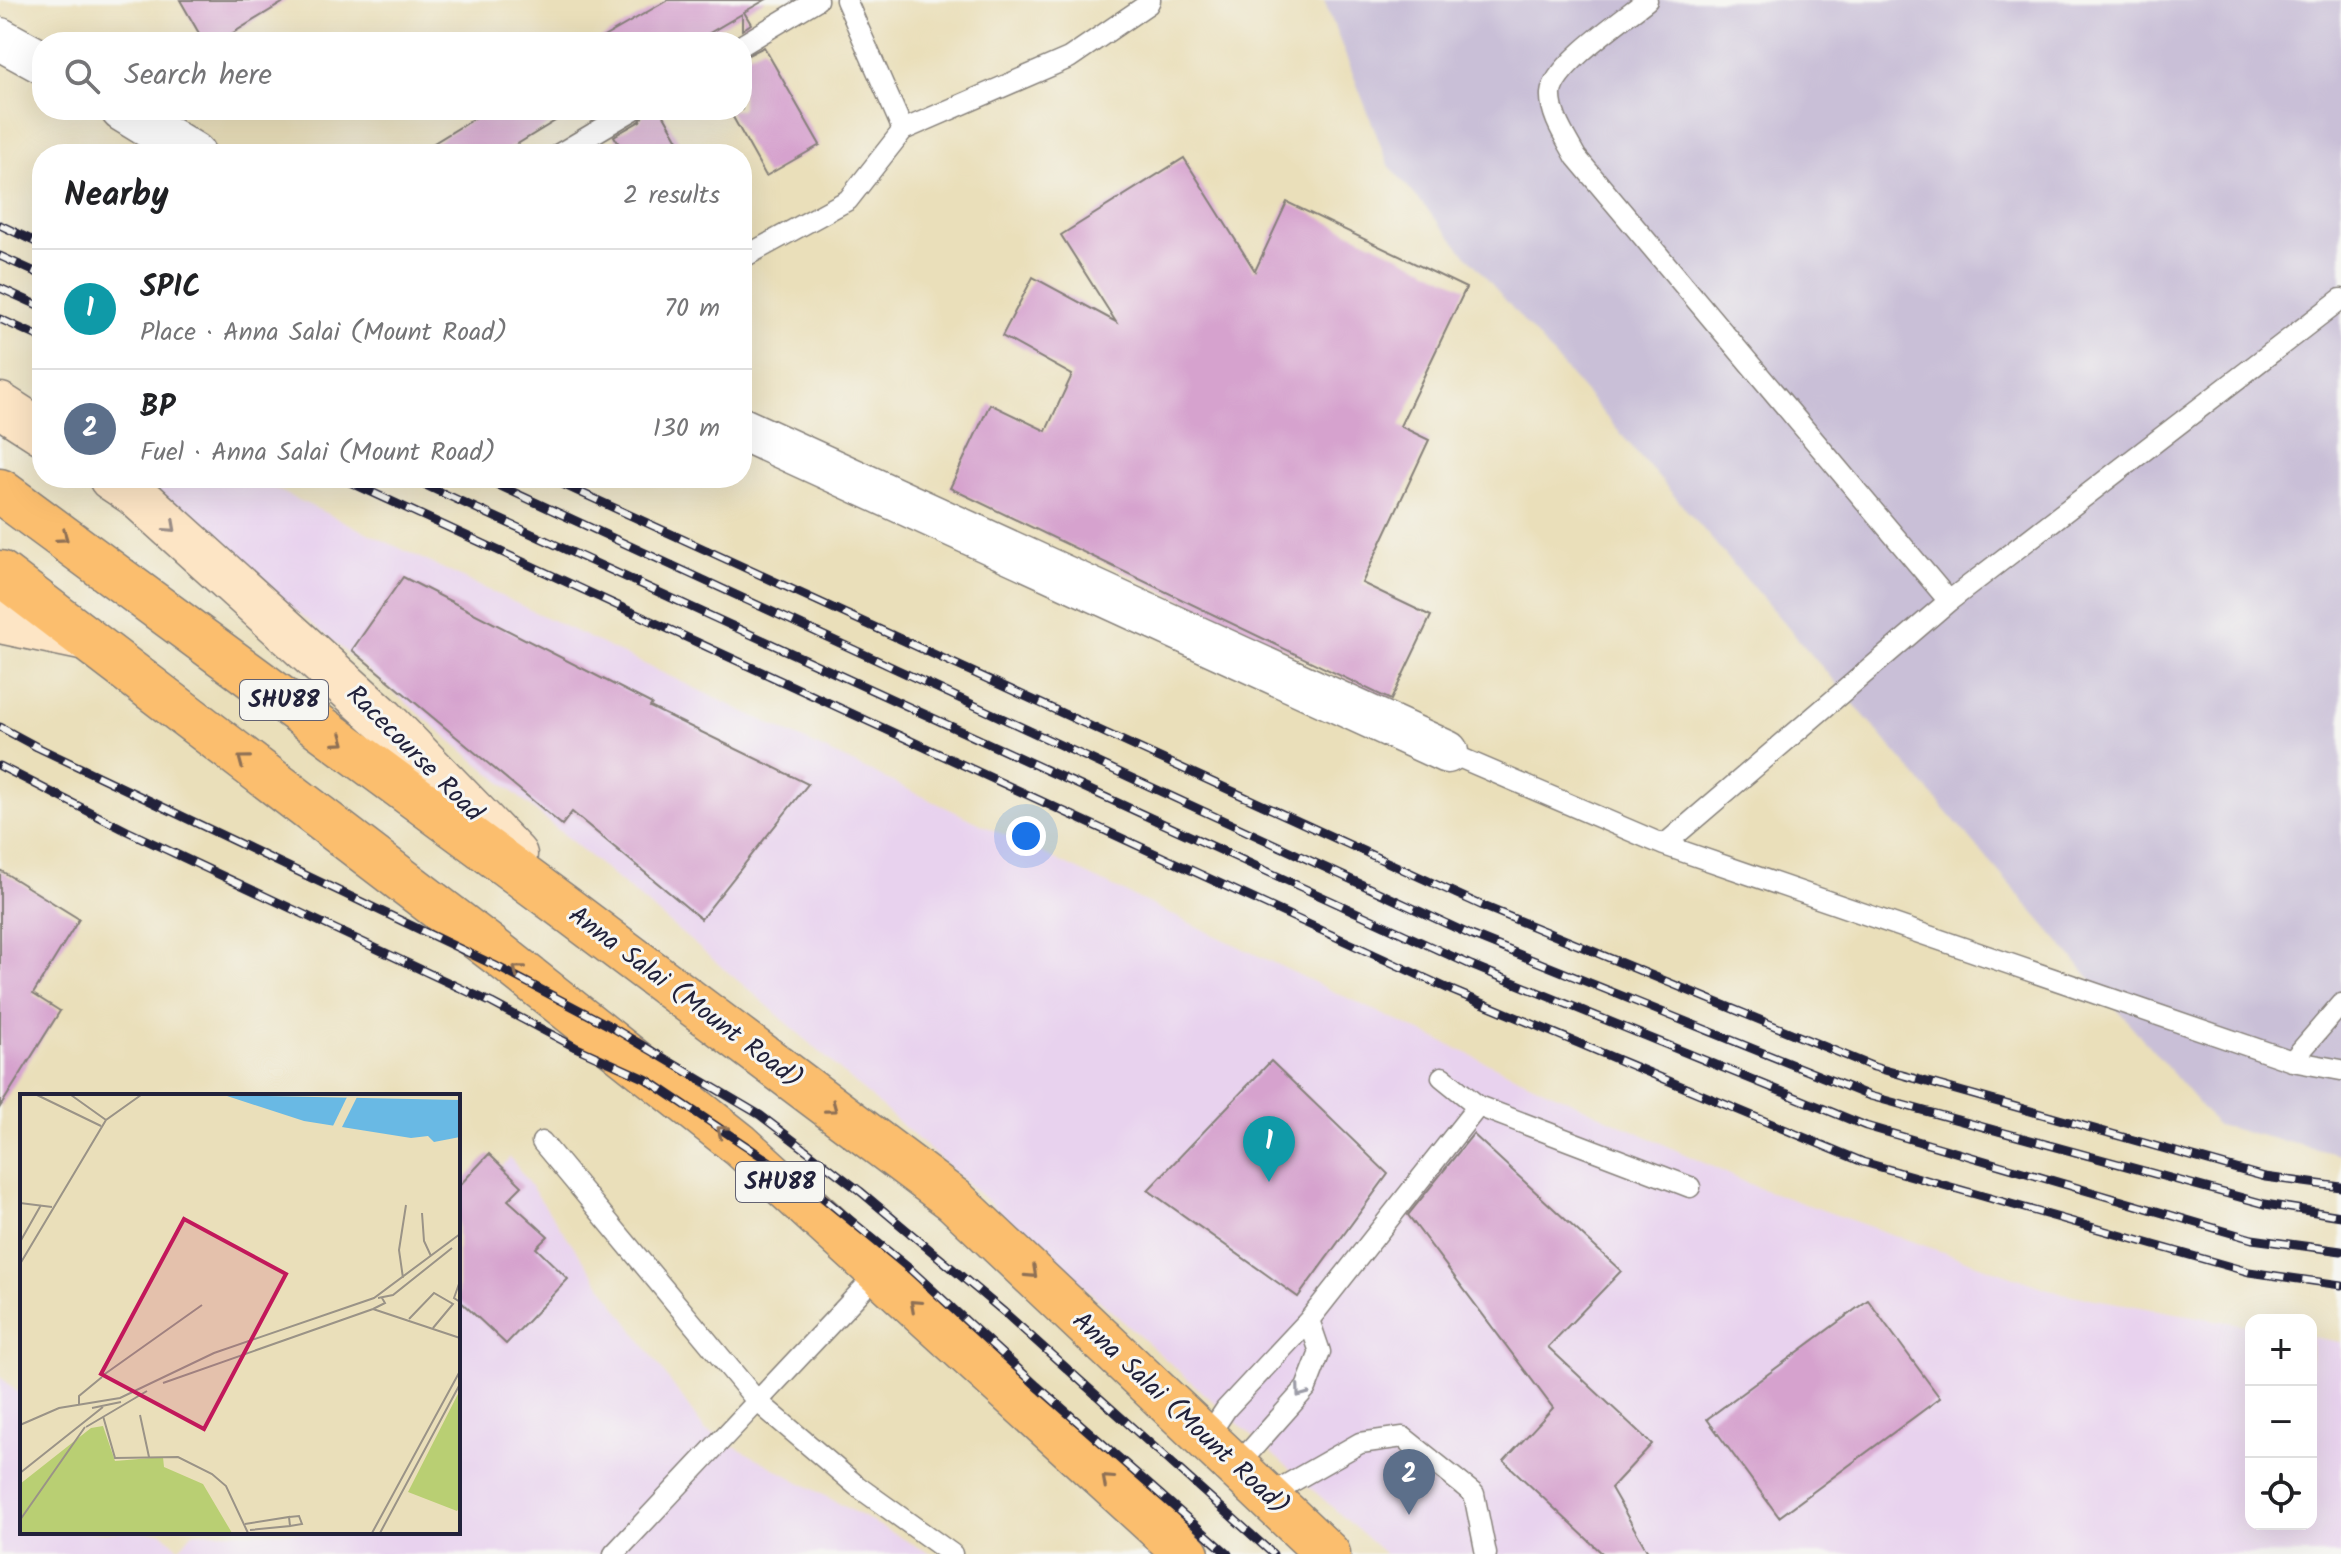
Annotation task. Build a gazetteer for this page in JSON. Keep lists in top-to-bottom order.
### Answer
{
  "streets": {
    "main road": ["SHU88", "Racecourse Road", "Anna Salai (Mount Road)"]
  },
  "crossings": [
    ["Racecourse Road", "Anna Salai (Mount Road)"]
  ],
  "page": {
    "search": "Search here",
    "heading": ["Nearby", "2 results"],
    "list": [
      {
        "mark": "1",
        "name": "SPIC",
        "note": "Place · Anna Salai (Mount Road)",
        "value": "70 m"
      },
      {
        "mark": "2",
        "name": "BP",
        "note": "Fuel · Anna Salai (Mount Road)",
        "value": "130 m"
      }
    ],
    "pins": ["1", "2"],
    "map_buttons": ["+", "−"]
  }
}
